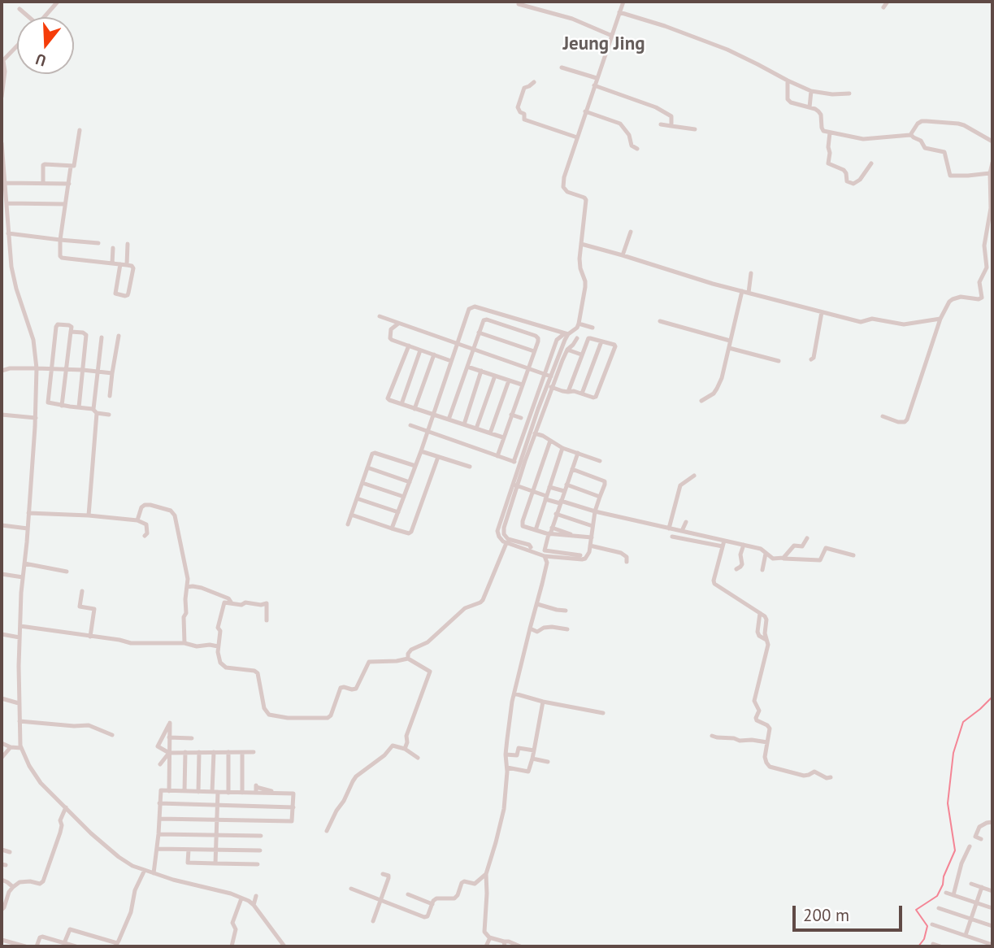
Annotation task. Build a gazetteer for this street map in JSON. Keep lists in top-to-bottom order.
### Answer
{
  "districts": ["Jeung Jing"],
  "scale_bar": "200 m",
  "north": "bottom"
}
